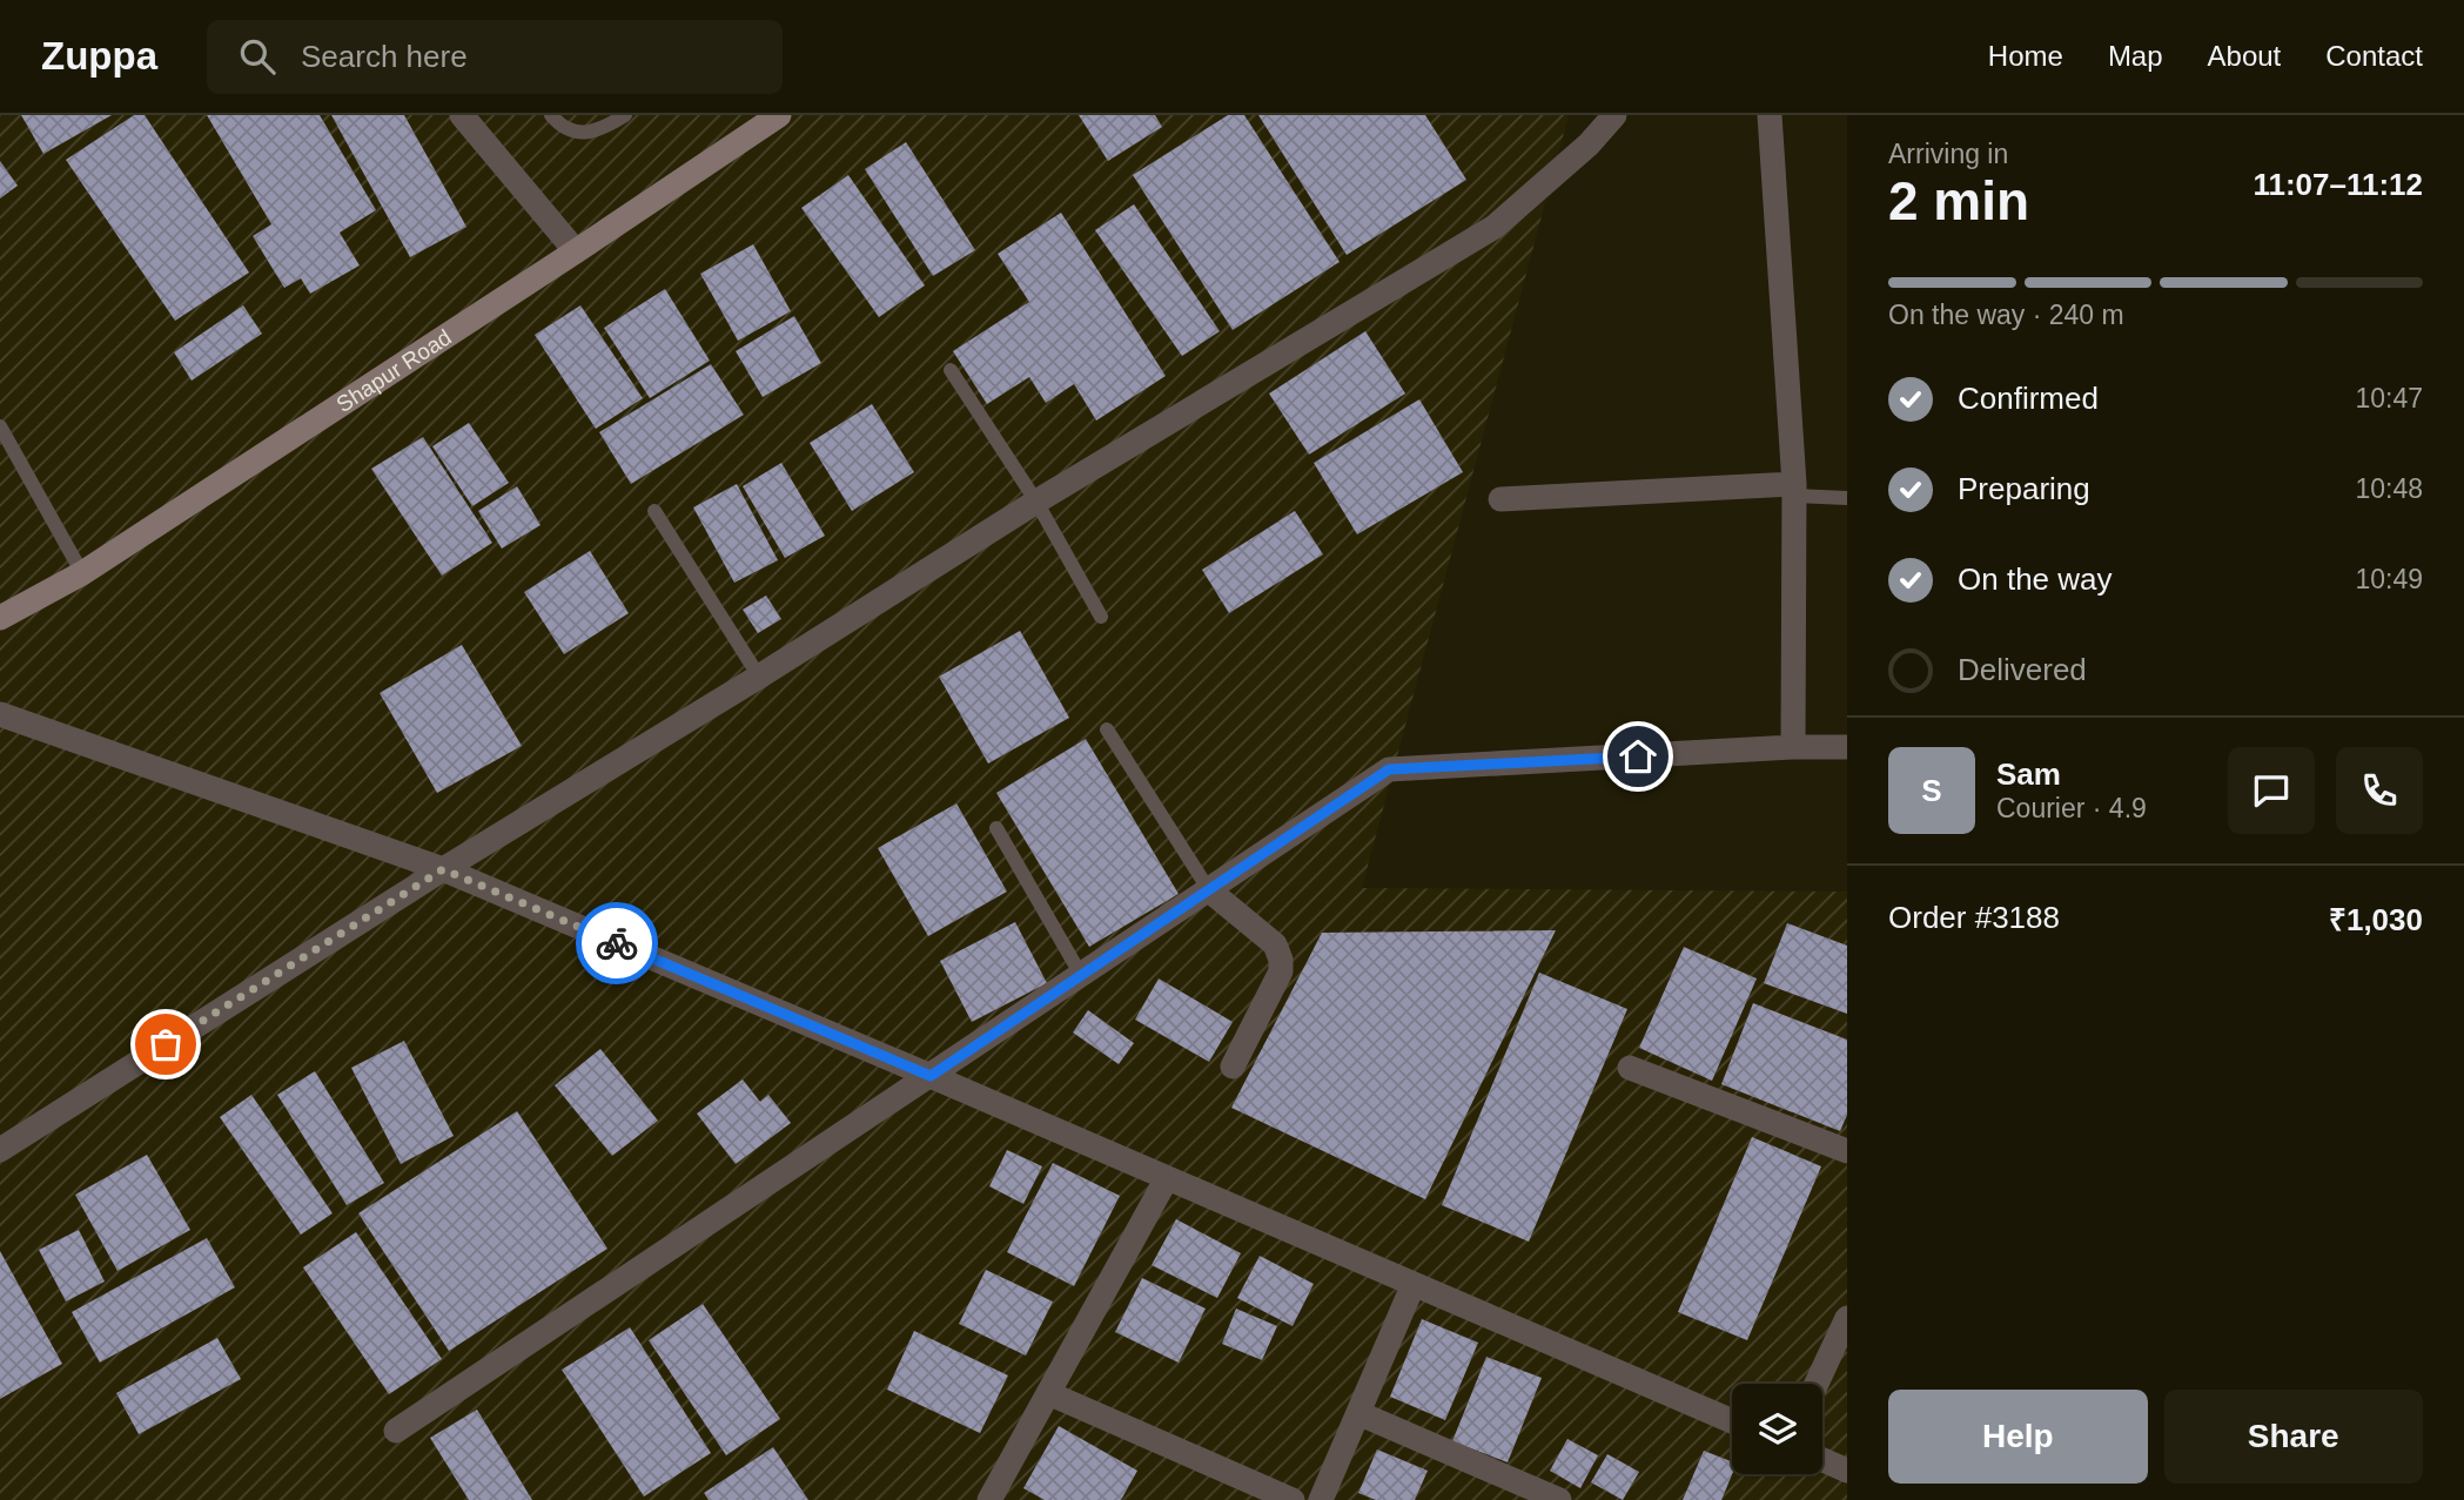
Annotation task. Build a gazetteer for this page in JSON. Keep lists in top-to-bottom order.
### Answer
{
  "streets": {
    "street": ["Shapur Road"]
  },
  "page": {
    "header": "Zuppa",
    "search": "Search here",
    "nav": [
      "Home",
      "Map",
      "About",
      "Contact"
    ],
    "heading": ["2 min", "Arriving in", "11:07–11:12"],
    "panel": [
      "Sam",
      "Courier · 4.9",
      "Order #3188",
      "₹1,030"
    ],
    "bar": "On the way · 240 m",
    "list": [
      ["Confirmed", "10:47"],
      ["Preparing", "10:48"],
      ["On the way", "10:49"],
      "Delivered"
    ],
    "round": "S",
    "buttons": ["Help", "Share"]
  }
}
